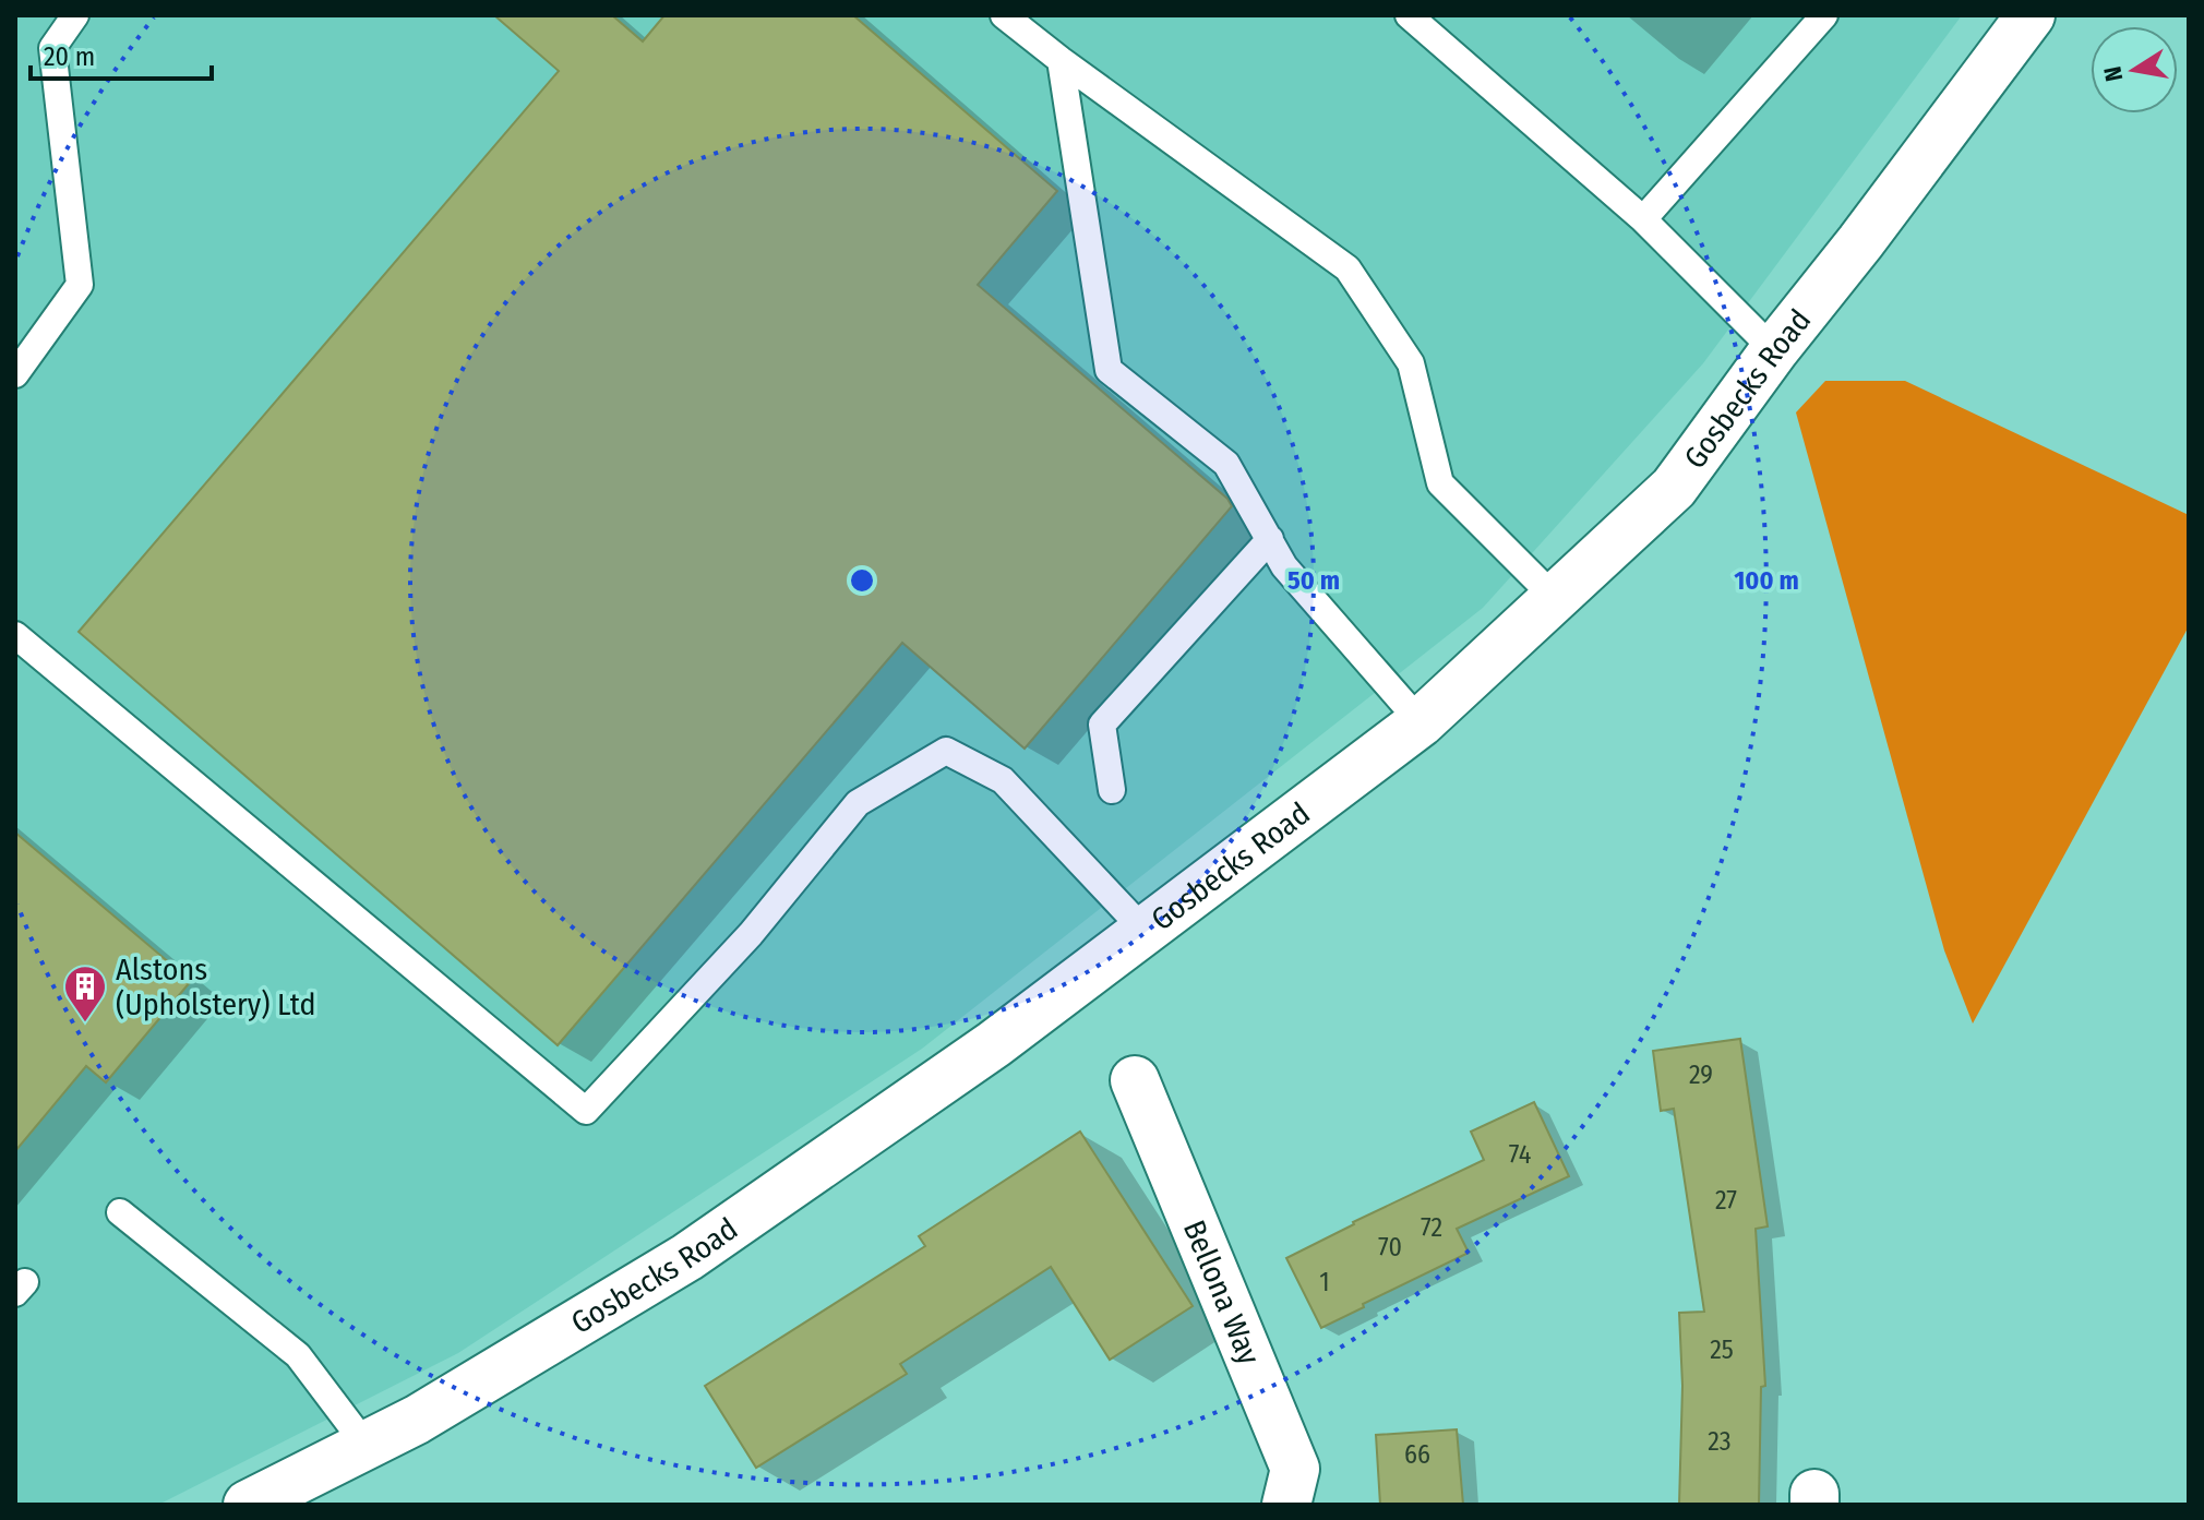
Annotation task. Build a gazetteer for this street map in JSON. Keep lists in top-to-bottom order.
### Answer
{
  "streets": {
    "street": ["Gosbecks Road", "Bellona Way"]
  },
  "places": {
    "building": ["Alstons (Upholstery) Ltd"]
  },
  "house_numbers": [
    "29",
    "74",
    "27",
    "72",
    "70",
    "1",
    "25",
    "23",
    "66"
  ],
  "scale_bar": "20 m",
  "north": "left",
  "rings": ["50 m", "100 m"]
}
